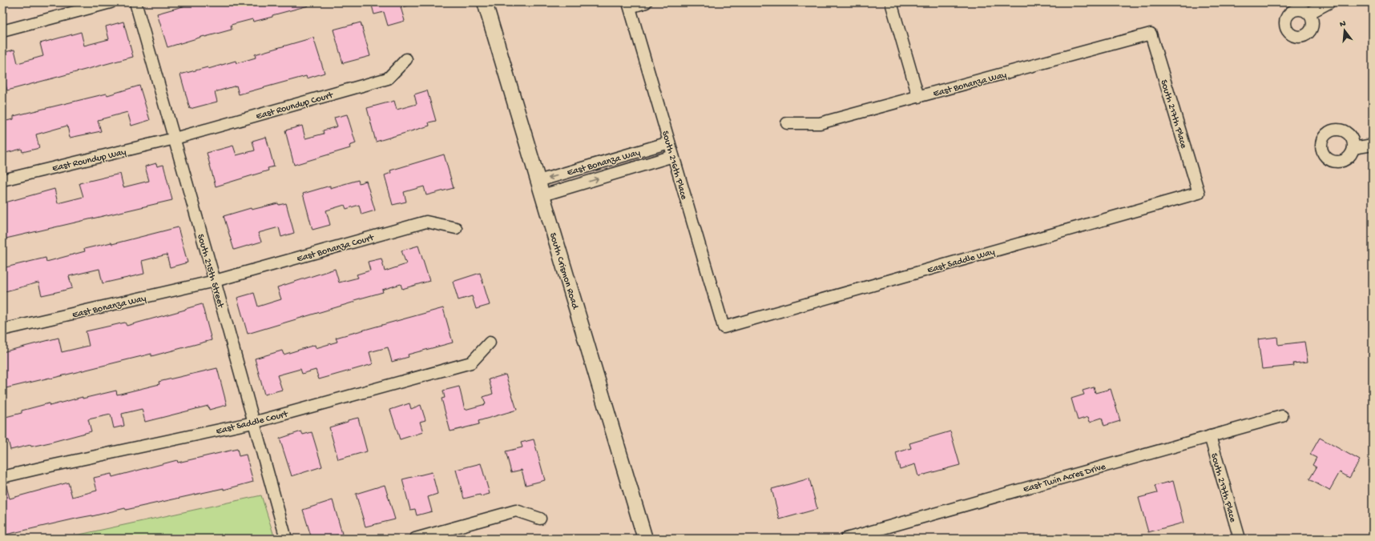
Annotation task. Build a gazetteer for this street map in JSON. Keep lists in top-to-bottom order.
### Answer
{
  "streets": {
    "street": [
      "East Bonanza Way",
      "East Roundup Court",
      "South 217th Place",
      "East Roundup Way",
      "South 216th Place",
      "East Bonanza Court",
      "East Saddle Way",
      "South 215th Street",
      "South Crismon Road",
      "East Saddle Court",
      "East Twin Acres Drive"
    ]
  },
  "crossings": [
    ["East Bonanza Way", "South 217th Place"],
    ["East Bonanza Way", "South 216th Place"],
    ["East Bonanza Way", "East Bonanza Court"],
    ["East Bonanza Way", "South 215th Street"],
    ["East Bonanza Way", "South Crismon Road"],
    ["East Roundup Court", "East Roundup Way"],
    ["East Roundup Court", "South 215th Street"],
    ["South 217th Place", "East Saddle Way"],
    ["South 217th Place", "East Twin Acres Drive"],
    ["East Roundup Way", "South 215th Street"],
    ["South 216th Place", "East Saddle Way"],
    ["East Bonanza Court", "South 215th Street"],
    ["South 215th Street", "East Saddle Court"]
  ],
  "north": "top"
}
